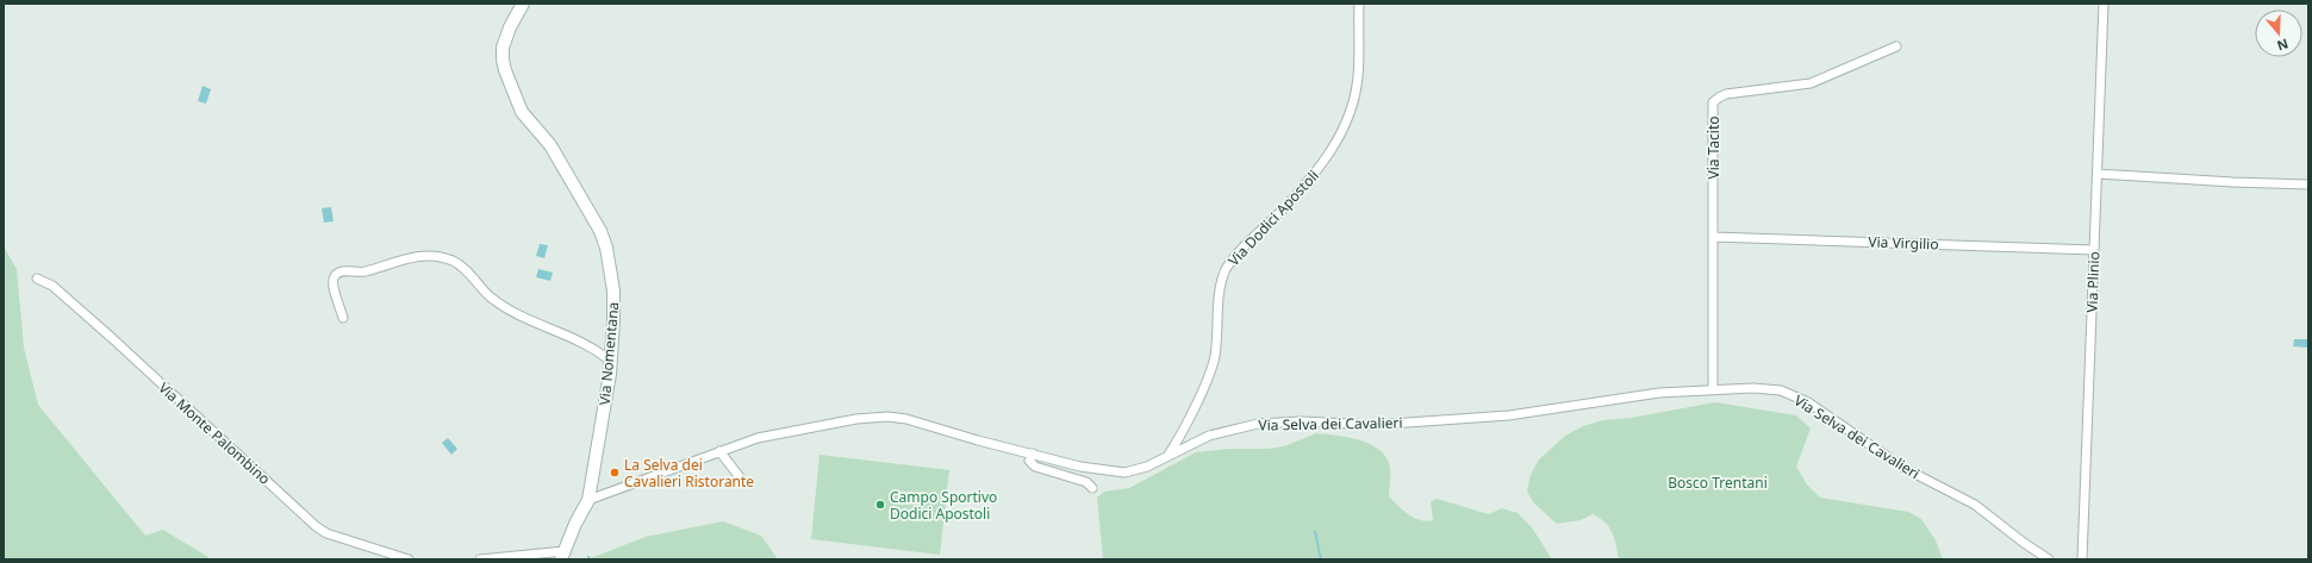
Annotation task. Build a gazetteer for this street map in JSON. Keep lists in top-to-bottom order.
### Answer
{
  "streets": {
    "main road": ["Via Nomentana"],
    "street": [
      "Via Tacito",
      "Via Dodici Apostoli",
      "Via Virgilio",
      "Via Plinio",
      "Via Selva dei Cavalieri",
      "Via Monte Palombino"
    ]
  },
  "crossings": [
    ["Via Tacito", "Via Virgilio"],
    ["Via Tacito", "Via Selva dei Cavalieri"],
    ["Via Dodici Apostoli", "Via Selva dei Cavalieri"],
    ["Via Virgilio", "Via Plinio"],
    ["Via Nomentana", "Via Selva dei Cavalieri"]
  ],
  "parks": ["Bosco Trentani"],
  "places": ["La Selva dei Cavalieri Ristorante", "Campo Sportivo Dodici Apostoli"],
  "north": "bottom"
}
